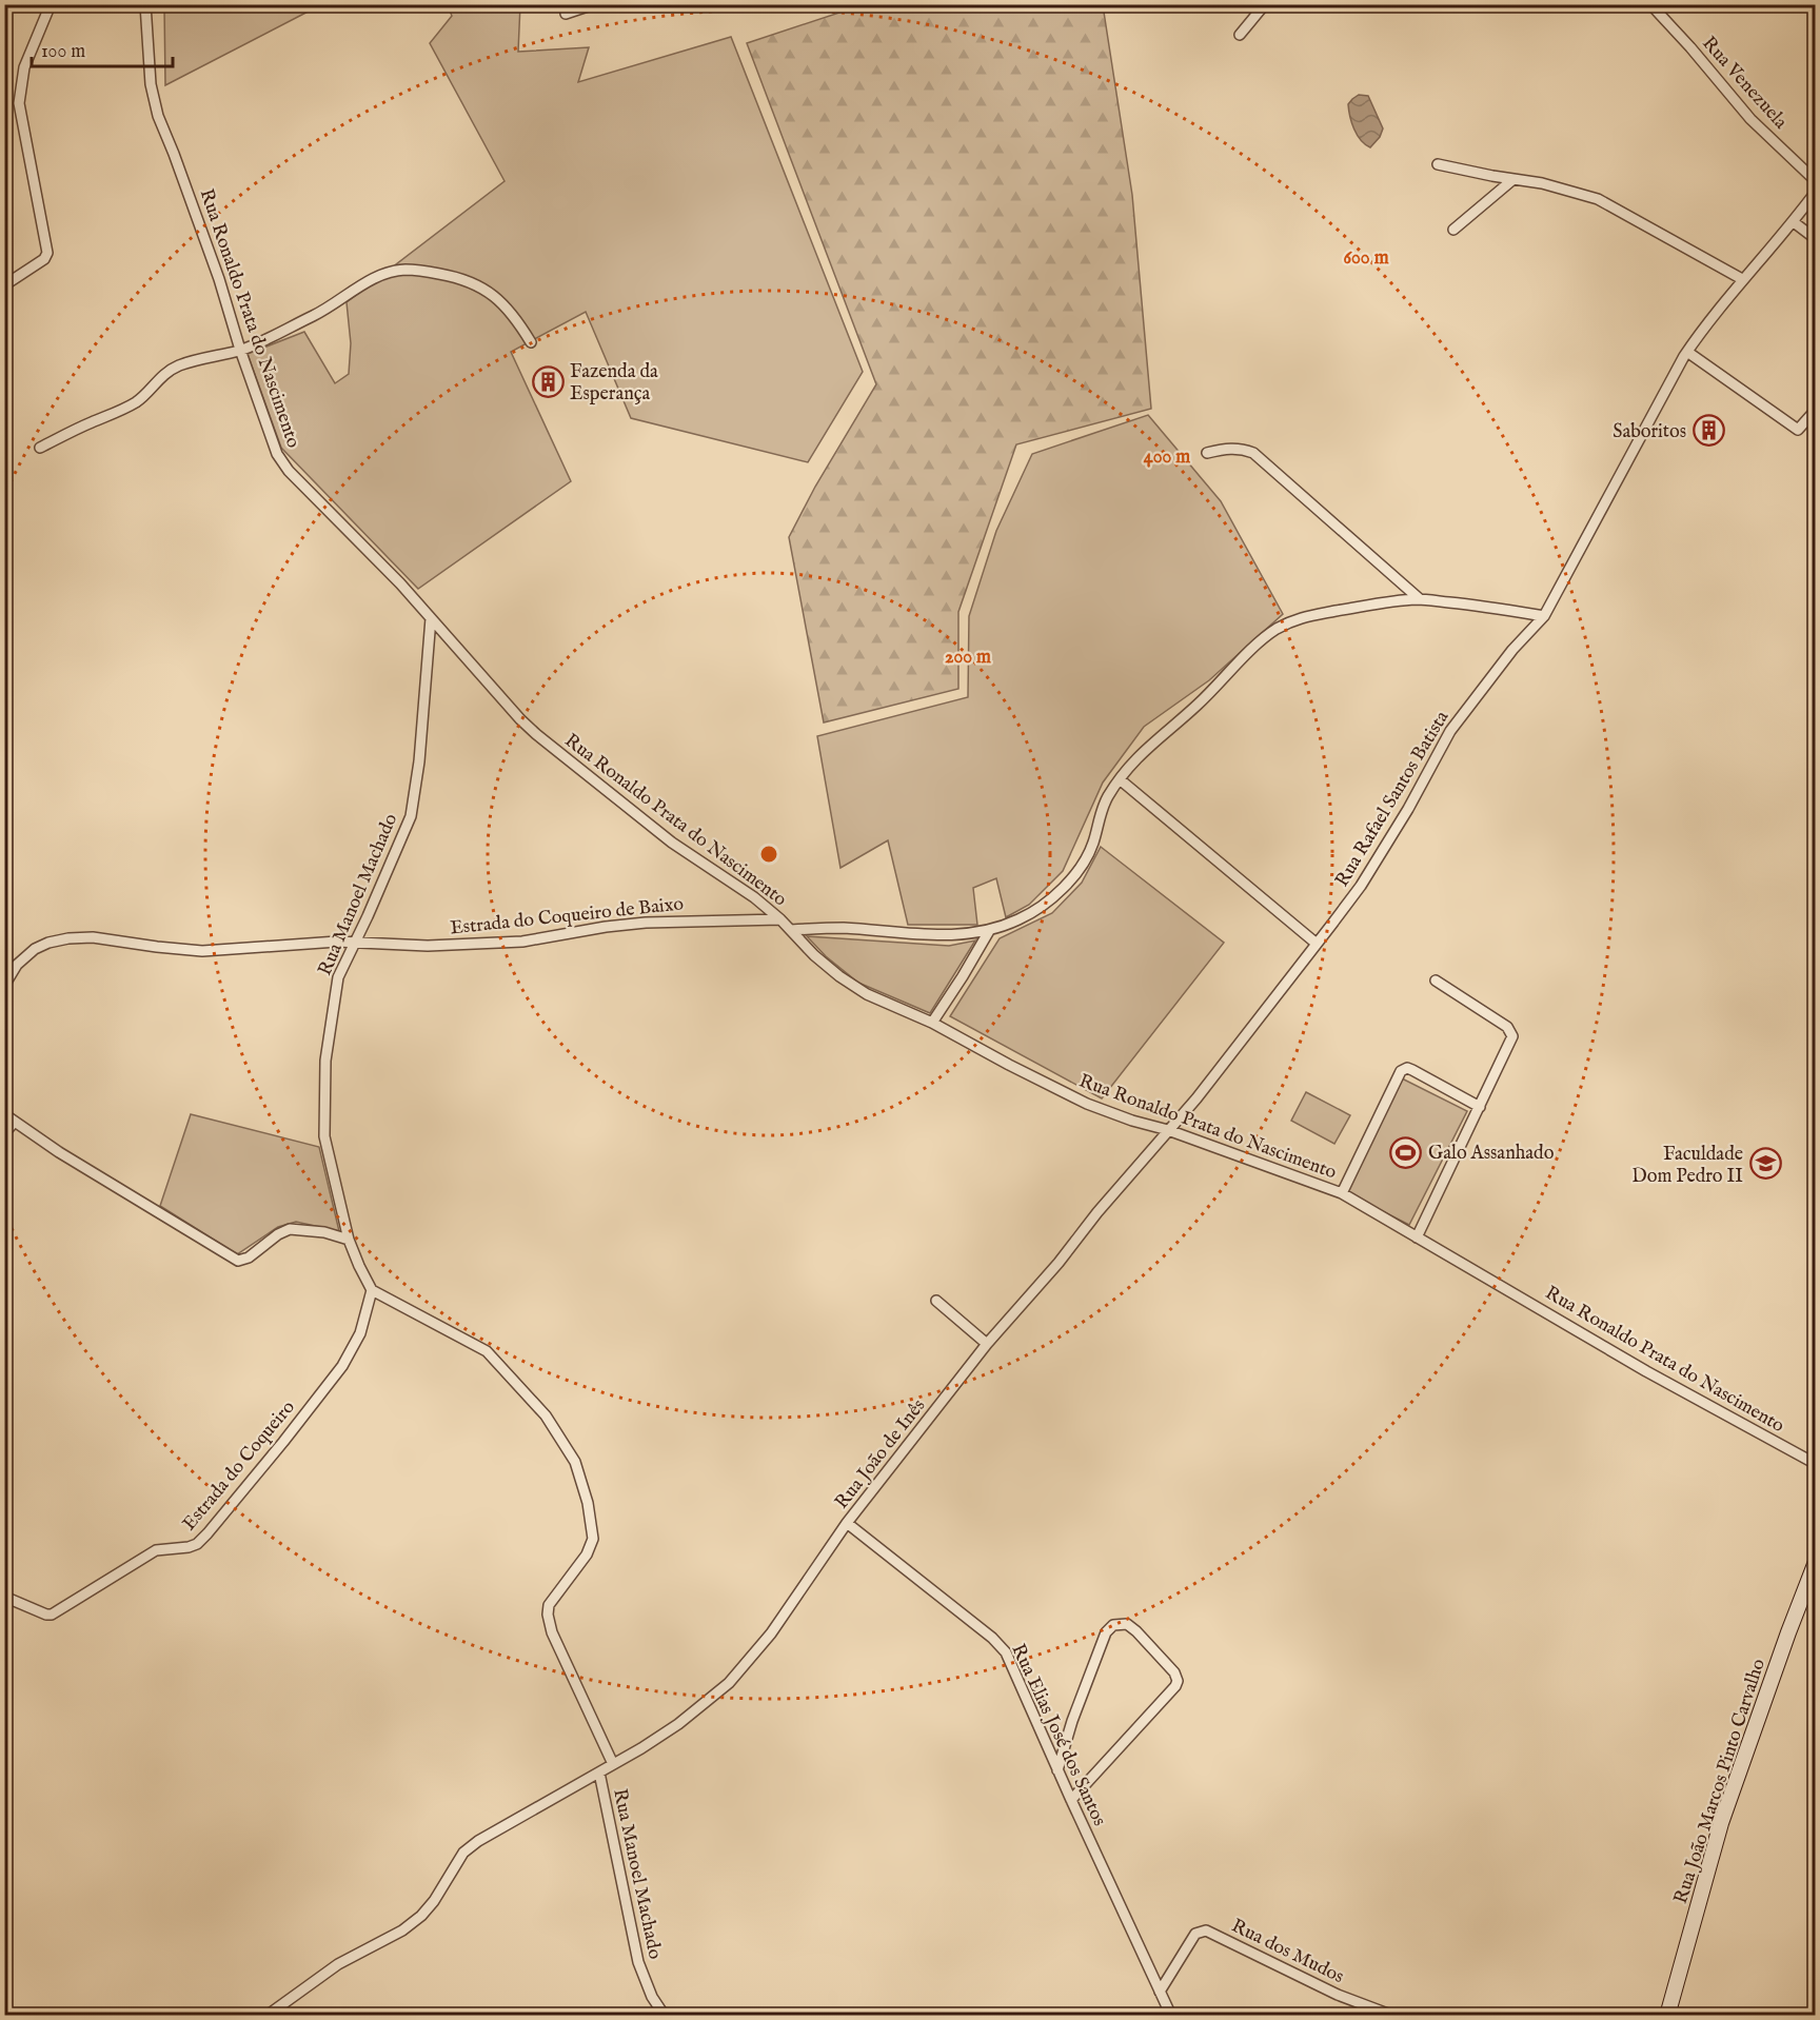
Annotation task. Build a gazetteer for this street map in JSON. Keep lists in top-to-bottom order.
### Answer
{
  "streets": {
    "main road": ["Rua João Marcos Pinto Carvalho"],
    "street": [
      "Rua Venezuela",
      "Rua Ronaldo Prata do Nascimento",
      "Rua Rafael Santos Batista",
      "Rua Manoel Machado",
      "Estrada do Coqueiro de Baixo",
      "Rua João de Inês",
      "Estrada do Coqueiro",
      "Rua Elias José dos Santos",
      "Rua dos Mudos"
    ]
  },
  "crossings": [
    ["Rua Ronaldo Prata do Nascimento", "Rua Rafael Santos Batista"],
    ["Rua Ronaldo Prata do Nascimento", "Rua Manoel Machado"],
    ["Rua Ronaldo Prata do Nascimento", "Estrada do Coqueiro de Baixo"],
    ["Rua Ronaldo Prata do Nascimento", "Rua João de Inês"],
    ["Rua Rafael Santos Batista", "Rua João de Inês"],
    ["Rua Manoel Machado", "Estrada do Coqueiro de Baixo"],
    ["Rua Manoel Machado", "Rua João de Inês"],
    ["Rua Manoel Machado", "Estrada do Coqueiro"],
    ["Rua João de Inês", "Rua Elias José dos Santos"],
    ["Rua Elias José dos Santos", "Rua dos Mudos"]
  ],
  "places": {
    "building": ["Fazenda da Esperança", "Saboritos"],
    "sports": ["Galo Assanhado"],
    "school or university": ["Faculdade Dom Pedro II"]
  },
  "scale_bar": "100 m",
  "rings": ["600 m", "400 m", "200 m"]
}
